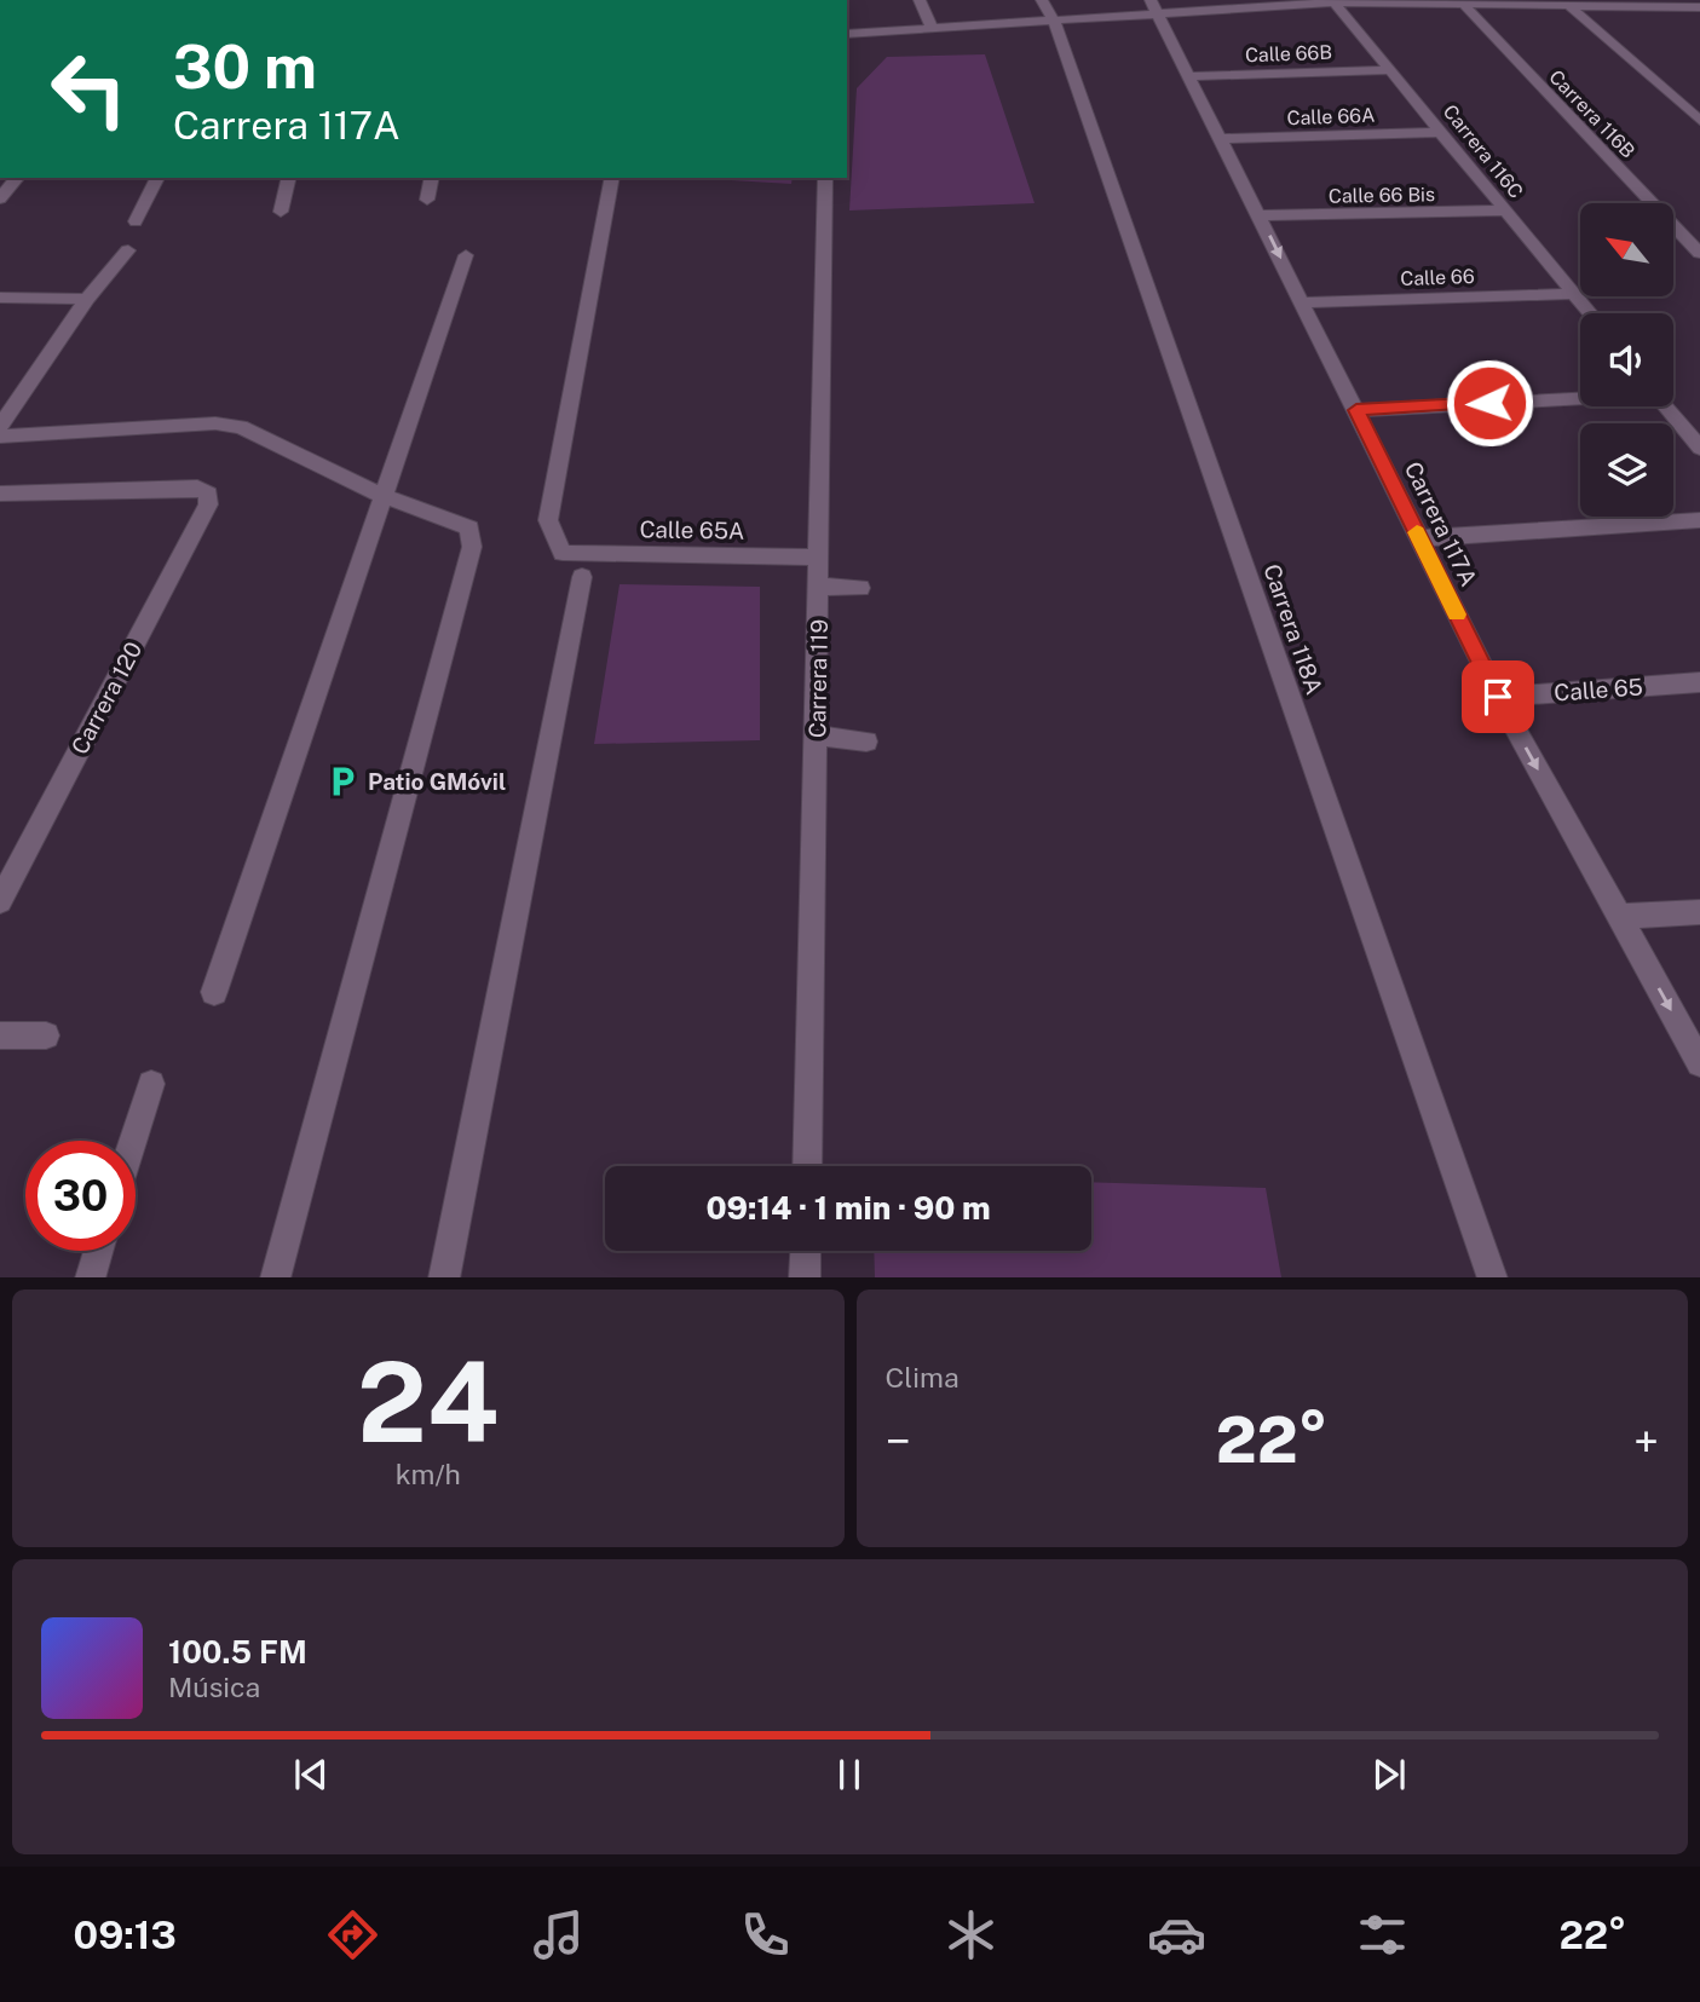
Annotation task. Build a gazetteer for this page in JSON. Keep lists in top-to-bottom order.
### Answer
{
  "streets": {
    "street": [
      "Calle 66B",
      "Carrera 116B",
      "Calle 66A",
      "Carrera 116C",
      "Calle 66 Bis",
      "Calle 66",
      "Carrera 117A",
      "Calle 65A",
      "Carrera 118A",
      "Carrera 119",
      "Calle 65",
      "Carrera 120"
    ]
  },
  "crossings": [
    ["Calle 66B", "Carrera 116C"],
    ["Calle 66B", "Carrera 117A"],
    ["Calle 66A", "Carrera 116C"],
    ["Calle 66A", "Carrera 117A"],
    ["Carrera 116C", "Calle 66 Bis"],
    ["Carrera 116C", "Calle 66"],
    ["Calle 66 Bis", "Carrera 117A"],
    ["Calle 66", "Carrera 117A"],
    ["Carrera 117A", "Calle 65"],
    ["Calle 65A", "Carrera 119"]
  ],
  "one_way": ["Carrera 117A"],
  "places": {
    "parking": ["Patio GMóvil"]
  },
  "north": "top left",
  "page": {
    "turn": ["30 m", "Carrera 117A"],
    "limit": "30",
    "trip": "09:14 · 1 min · 90 m",
    "tile": [
      ["24", "km/h"],
      "Clima"
    ],
    "heat": ["−", "22°", "+"],
    "song": ["100.5 FM", "Música"],
    "tabs": ["09:13", "22°"]
  }
}
